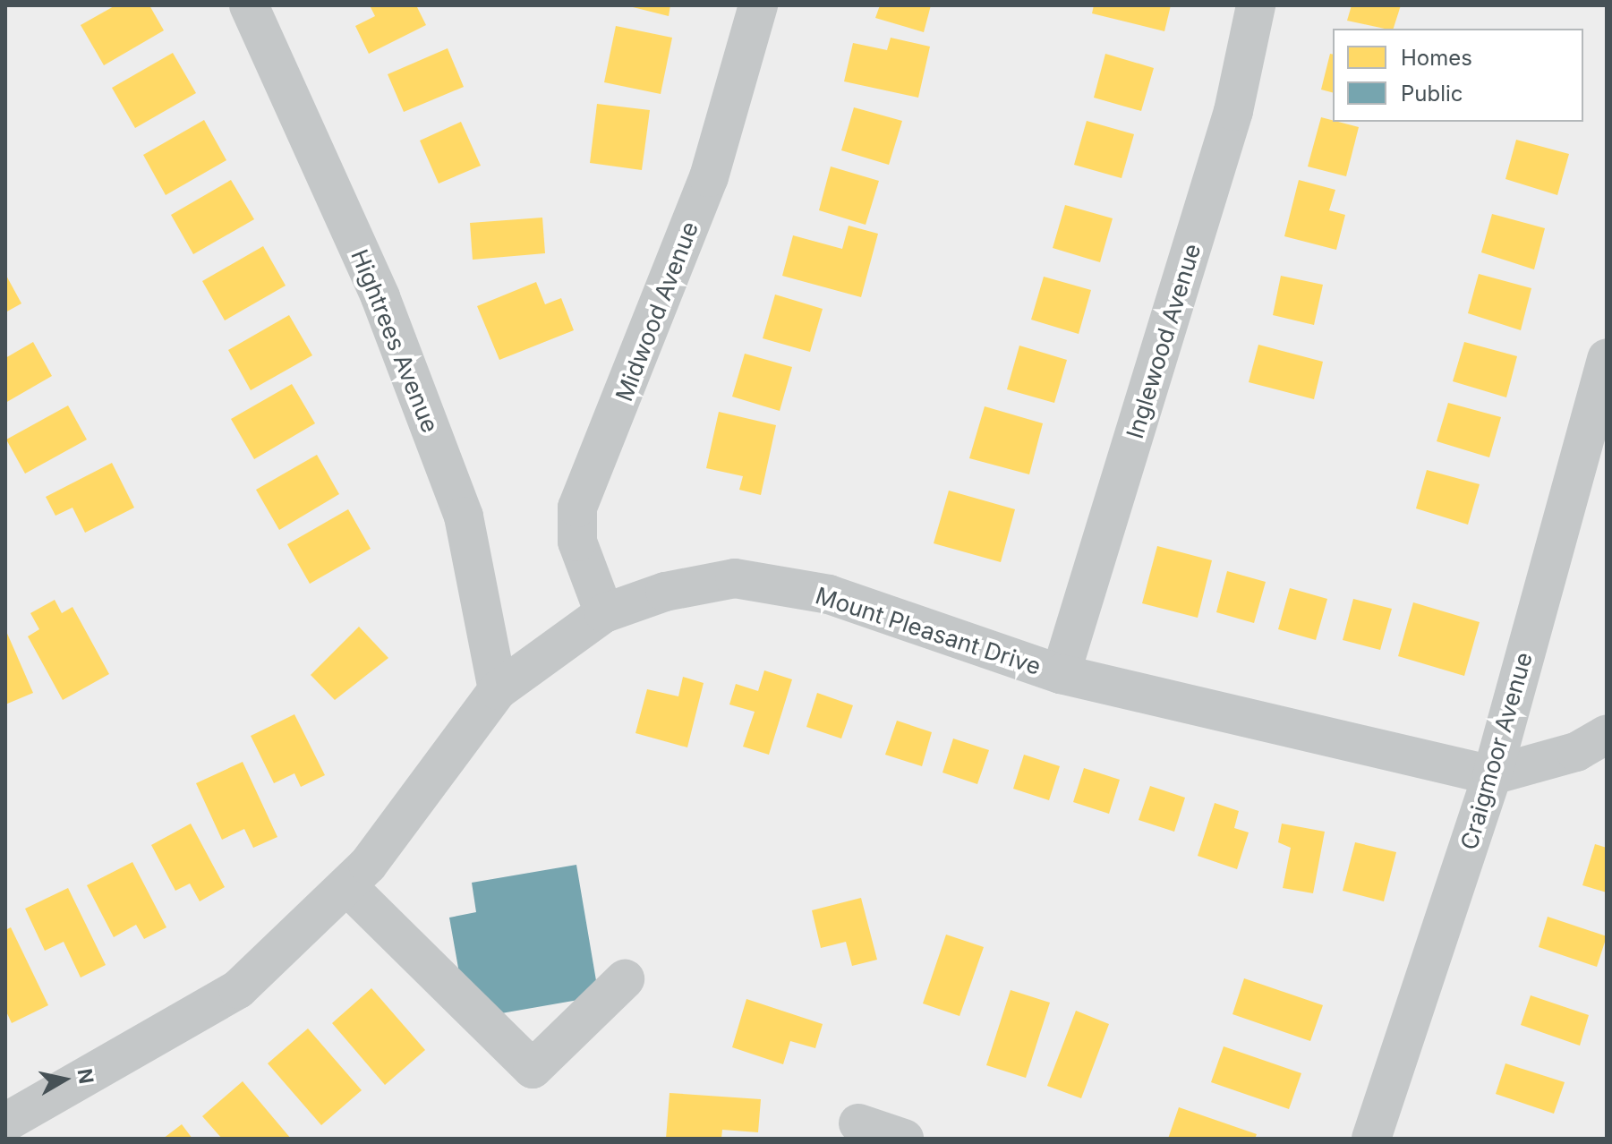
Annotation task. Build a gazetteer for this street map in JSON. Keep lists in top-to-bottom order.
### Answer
{
  "streets": {
    "street": [
      "Midwood Avenue",
      "Hightrees Avenue",
      "Inglewood Avenue",
      "Mount Pleasant Drive",
      "Craigmoor Avenue"
    ]
  },
  "crossings": [
    ["Midwood Avenue", "Mount Pleasant Drive"],
    ["Hightrees Avenue", "Mount Pleasant Drive"],
    ["Inglewood Avenue", "Mount Pleasant Drive"],
    ["Mount Pleasant Drive", "Craigmoor Avenue"]
  ],
  "legend": ["Homes", "Public"],
  "north": "right"
}
